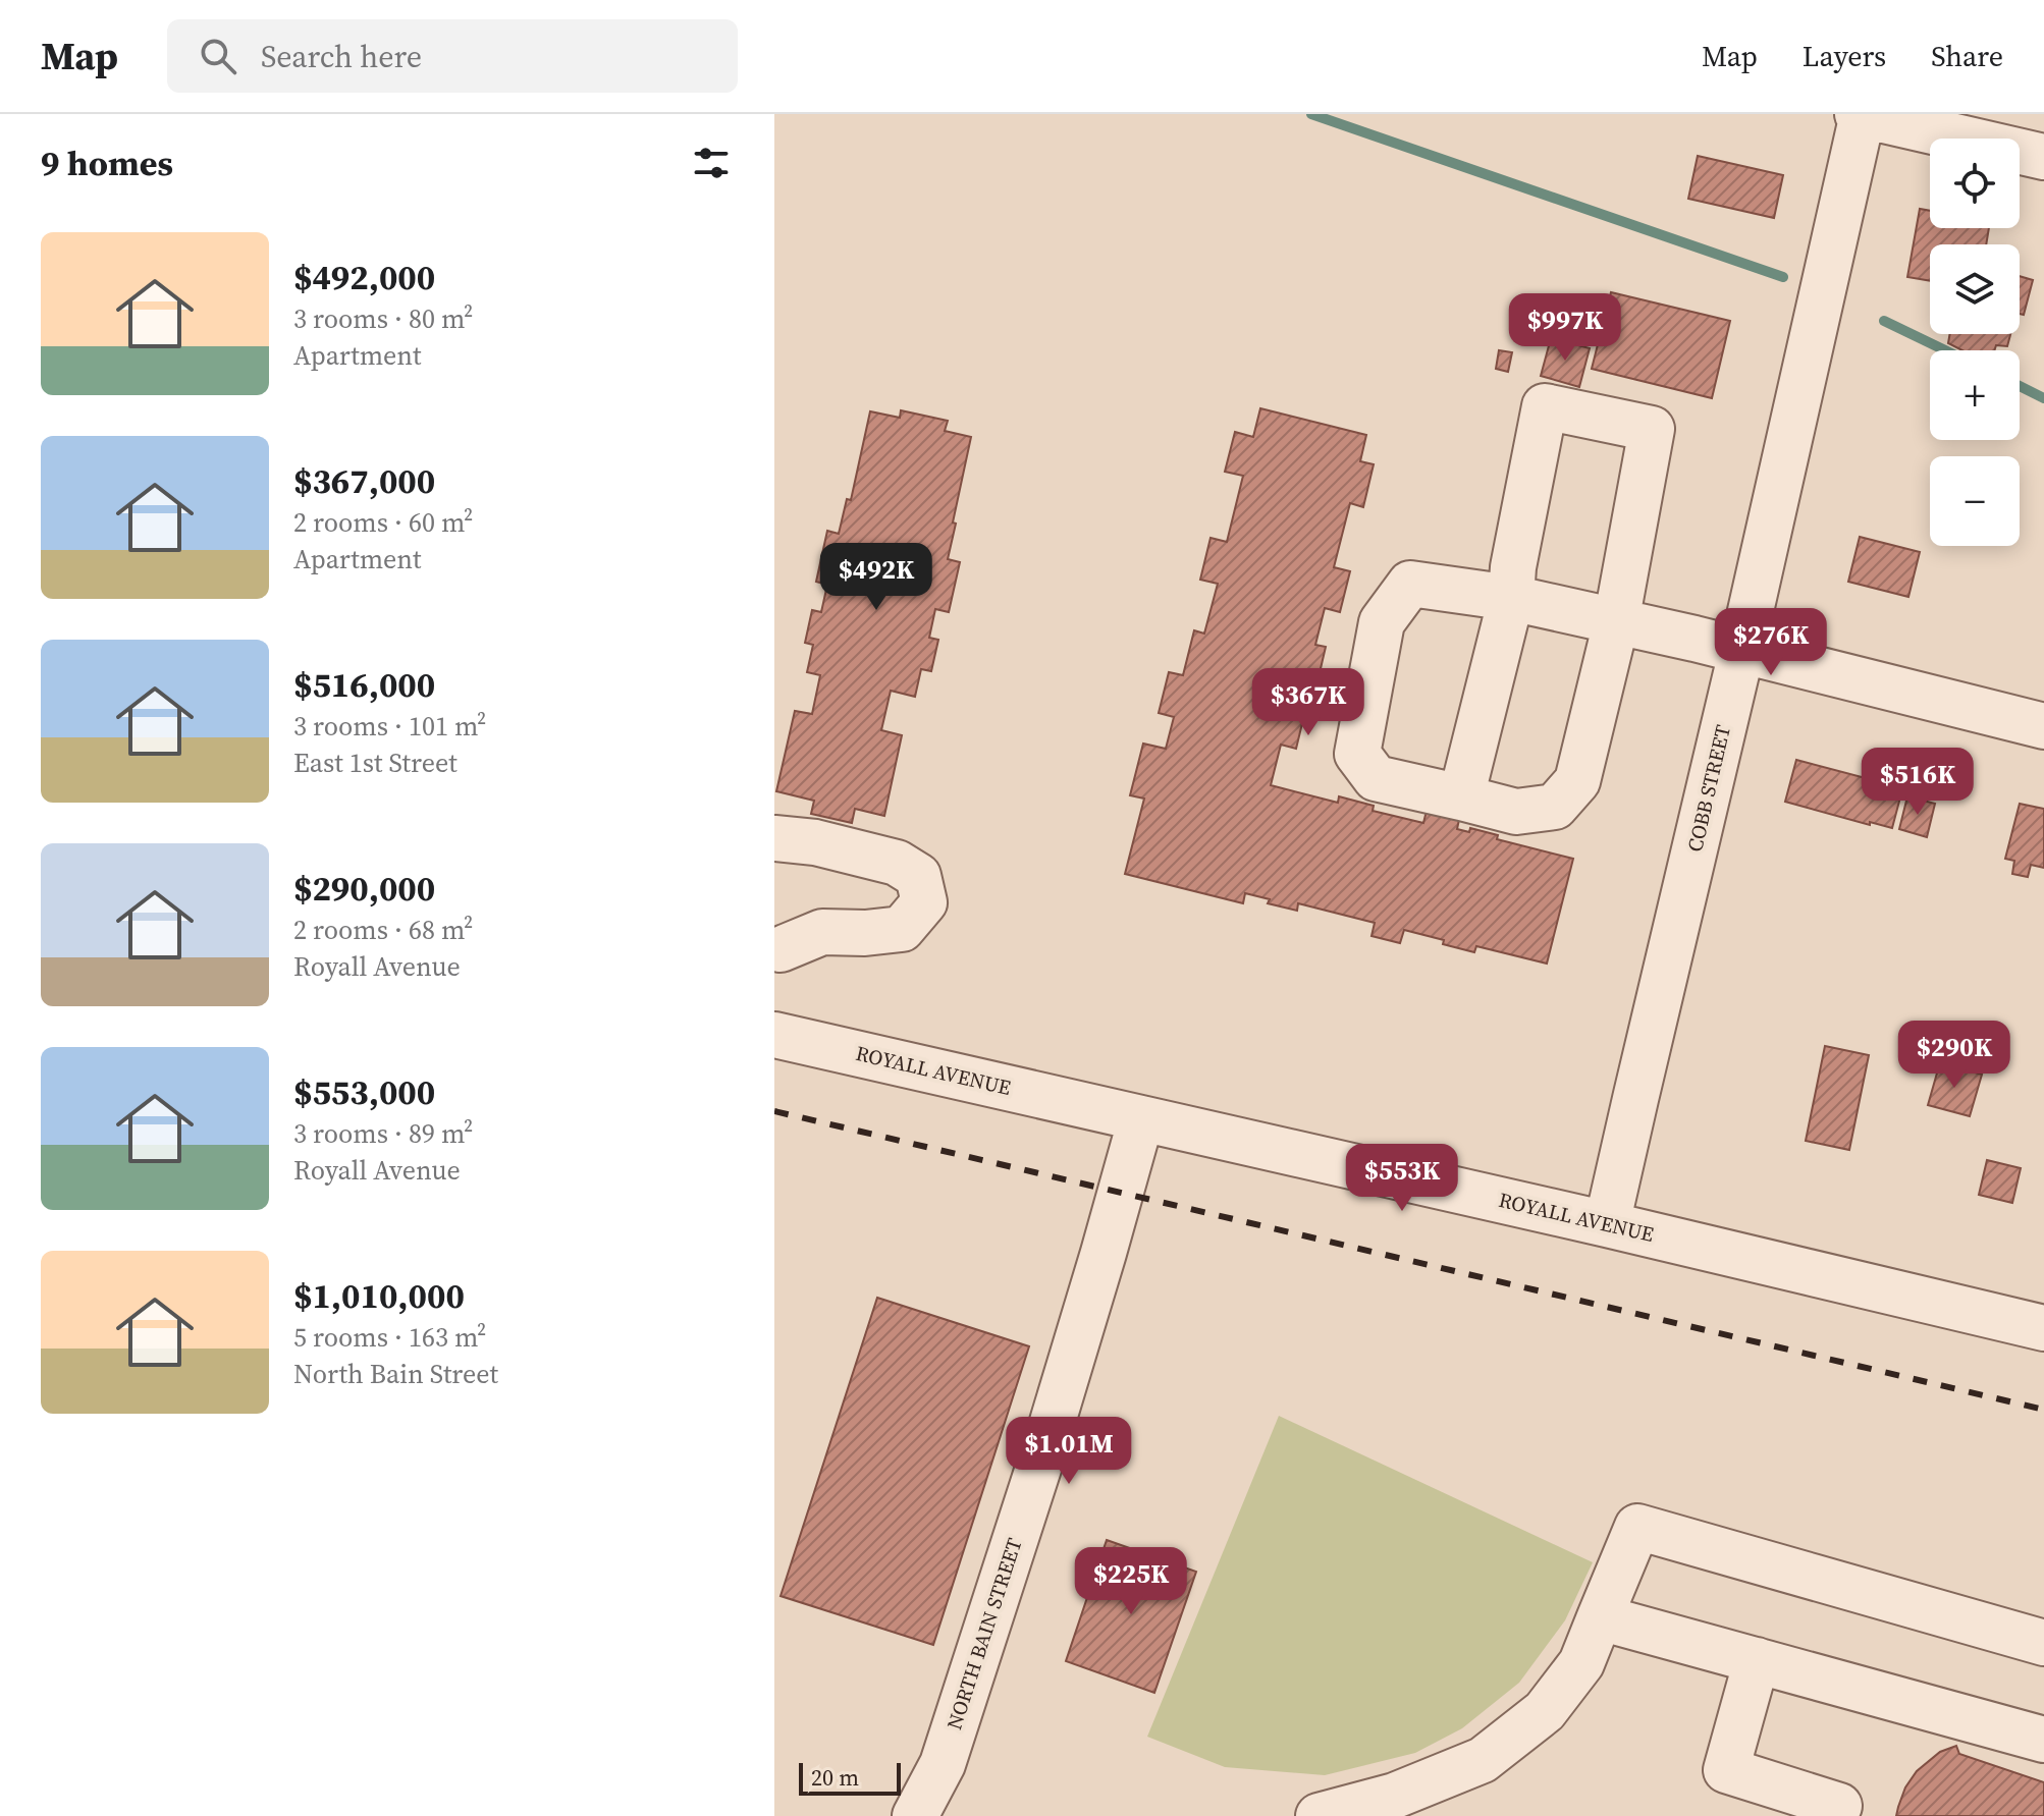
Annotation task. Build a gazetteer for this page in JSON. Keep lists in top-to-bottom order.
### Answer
{
  "streets": {
    "street": ["COBB STREET", "ROYALL AVENUE", "NORTH BAIN STREET"]
  },
  "crossings": [
    ["COBB STREET", "ROYALL AVENUE"],
    ["ROYALL AVENUE", "NORTH BAIN STREET"]
  ],
  "scale_bar": "20 m",
  "page": {
    "header": "Map",
    "search": "Search here",
    "nav": ["Map", "Layers", "Share"],
    "heading": "9 homes",
    "map_buttons": ["+", "−"],
    "list": [
      {
        "name": "$492,000",
        "note": "3 rooms · 80 m² · Apartment"
      },
      {
        "name": "$367,000",
        "note": "2 rooms · 60 m² · Apartment"
      },
      {
        "name": "$516,000",
        "note": "3 rooms · 101 m² · East 1st Street"
      },
      {
        "name": "$290,000",
        "note": "2 rooms · 68 m² · Royall Avenue"
      },
      {
        "name": "$553,000",
        "note": "3 rooms · 89 m² · Royall Avenue"
      },
      {
        "name": "$1,010,000",
        "note": "5 rooms · 163 m² · North Bain Street"
      }
    ],
    "price": [
      "$997K",
      "$492K",
      "$276K",
      "$367K",
      "$516K",
      "$290K",
      "$553K",
      "$1.01M",
      "$225K"
    ],
    "scale": "20 m"
  }
}
